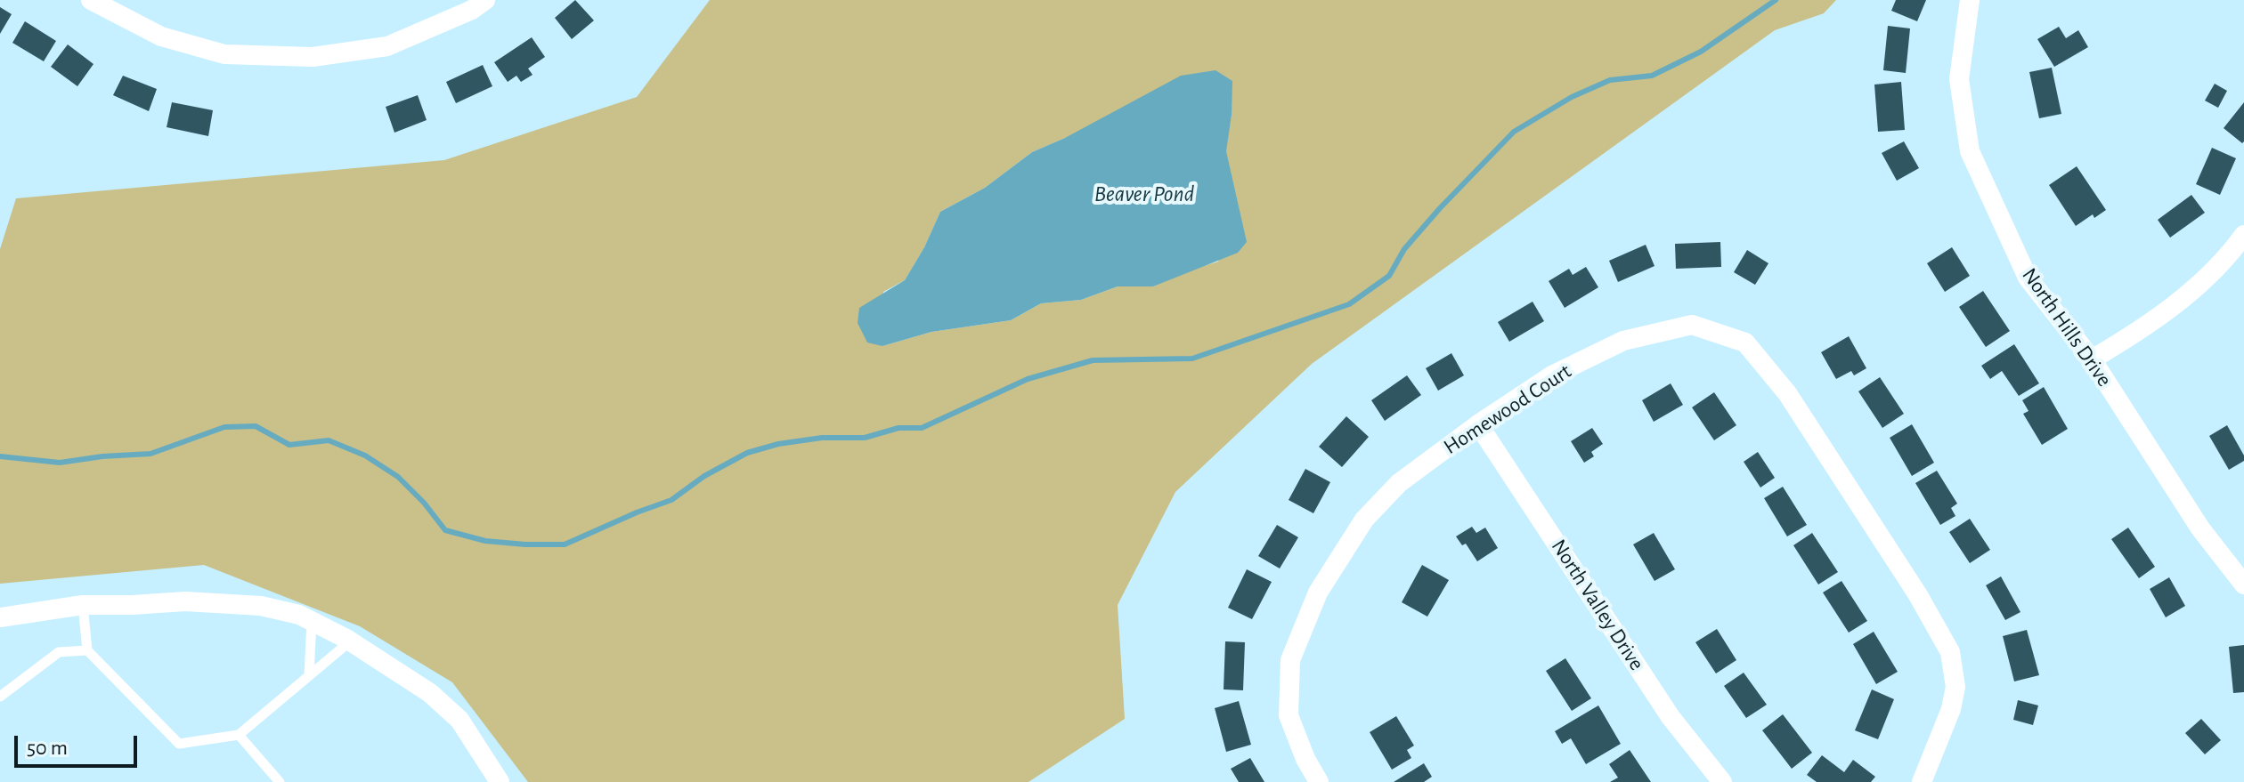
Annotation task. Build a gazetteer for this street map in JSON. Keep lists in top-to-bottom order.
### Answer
{
  "streets": {
    "street": ["North Hills Drive", "Homewood Court", "North Valley Drive"]
  },
  "crossings": [
    ["Homewood Court", "North Valley Drive"]
  ],
  "water": ["Beaver Pond"],
  "scale_bar": "50 m"
}
